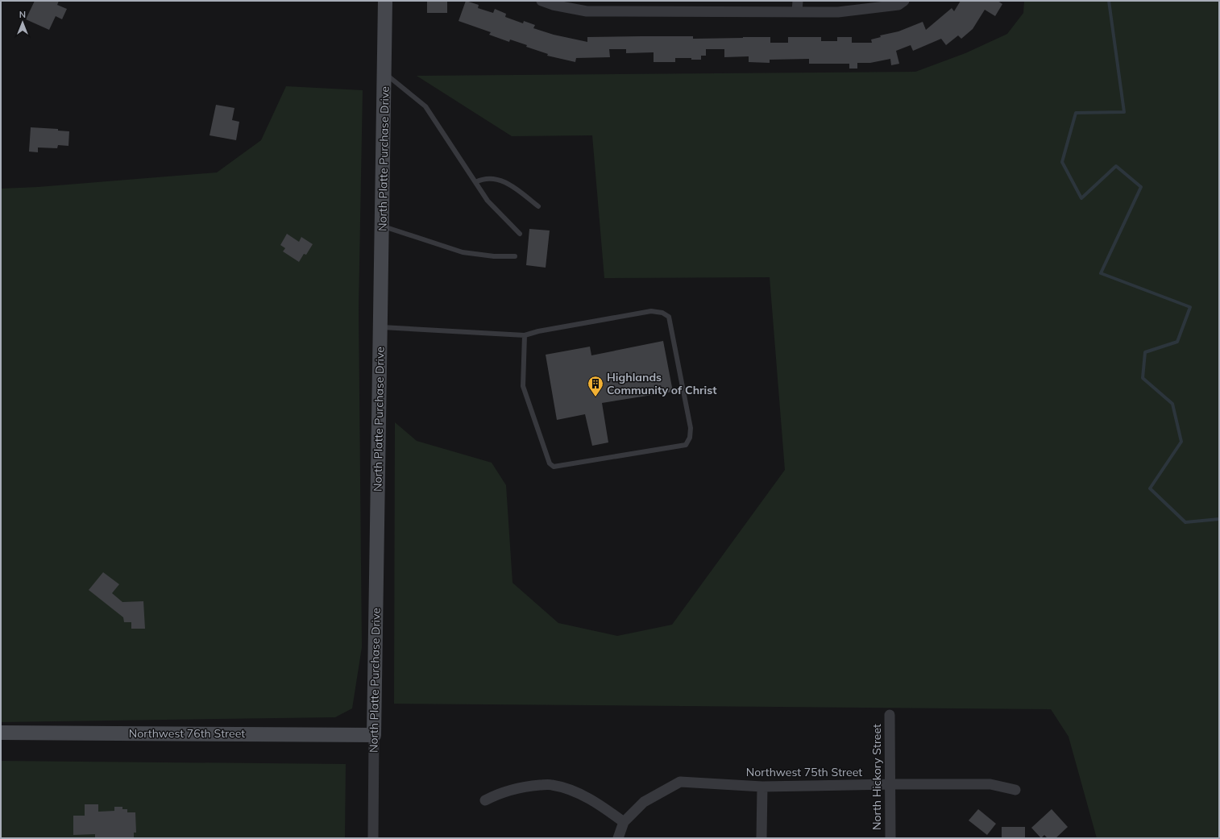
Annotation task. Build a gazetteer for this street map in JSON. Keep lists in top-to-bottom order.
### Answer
{
  "streets": {
    "street": [
      "North Platte Purchase Drive",
      "Northwest 76th Street",
      "Northwest 75th Street",
      "North Hickory Street"
    ]
  },
  "crossings": [
    ["North Platte Purchase Drive", "Northwest 76th Street"],
    ["Northwest 75th Street", "North Hickory Street"]
  ],
  "places": {
    "building": ["Highlands Community of Christ"]
  },
  "north": "top"
}
